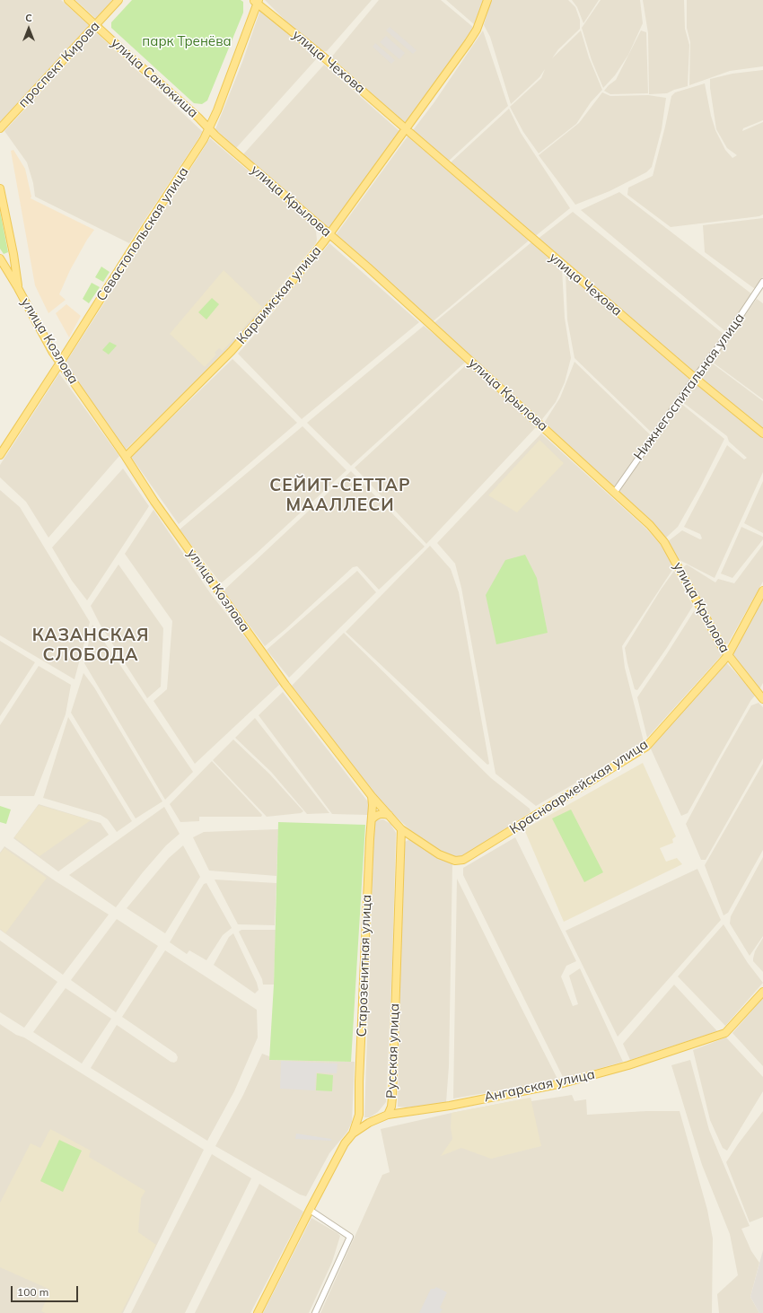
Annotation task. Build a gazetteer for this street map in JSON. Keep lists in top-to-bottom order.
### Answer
{
  "streets": {
    "main road": [
      "улица Чехова",
      "проспект Кирова",
      "улица Самокиша",
      "улица Крылова",
      "Севастопольская улица",
      "Караимская улица",
      "улица Козлова",
      "Красноармейская улица",
      "Старозенитная улица",
      "Русская улица",
      "Ангарская улица"
    ],
    "street": ["Нижнегоспитальная улица"]
  },
  "crossings": [
    ["улица Чехова", "Севастопольская улица"],
    ["улица Чехова", "Нижнегоспитальная улица"],
    ["проспект Кирова", "улица Самокиша"],
    ["улица Самокиша", "улица Крылова"],
    ["улица Самокиша", "Севастопольская улица"],
    ["улица Крылова", "Севастопольская улица"],
    ["улица Крылова", "Караимская улица"],
    ["улица Крылова", "Нижнегоспитальная улица"],
    ["улица Крылова", "Красноармейская улица"],
    ["Севастопольская улица", "улица Козлова"],
    ["Караимская улица", "улица Козлова"],
    ["улица Козлова", "Красноармейская улица"],
    ["улица Козлова", "Старозенитная улица"],
    ["улица Козлова", "Русская улица"],
    ["Старозенитная улица", "Русская улица"],
    ["Русская улица", "Ангарская улица"]
  ],
  "districts": ["СЕЙИТ-СЕТТАР МААЛЛЕСИ", "КАЗАНСКАЯ СЛОБОДА"],
  "parks": ["парк Тренёва"],
  "scale_bar": "100 m",
  "north": "top"
}
